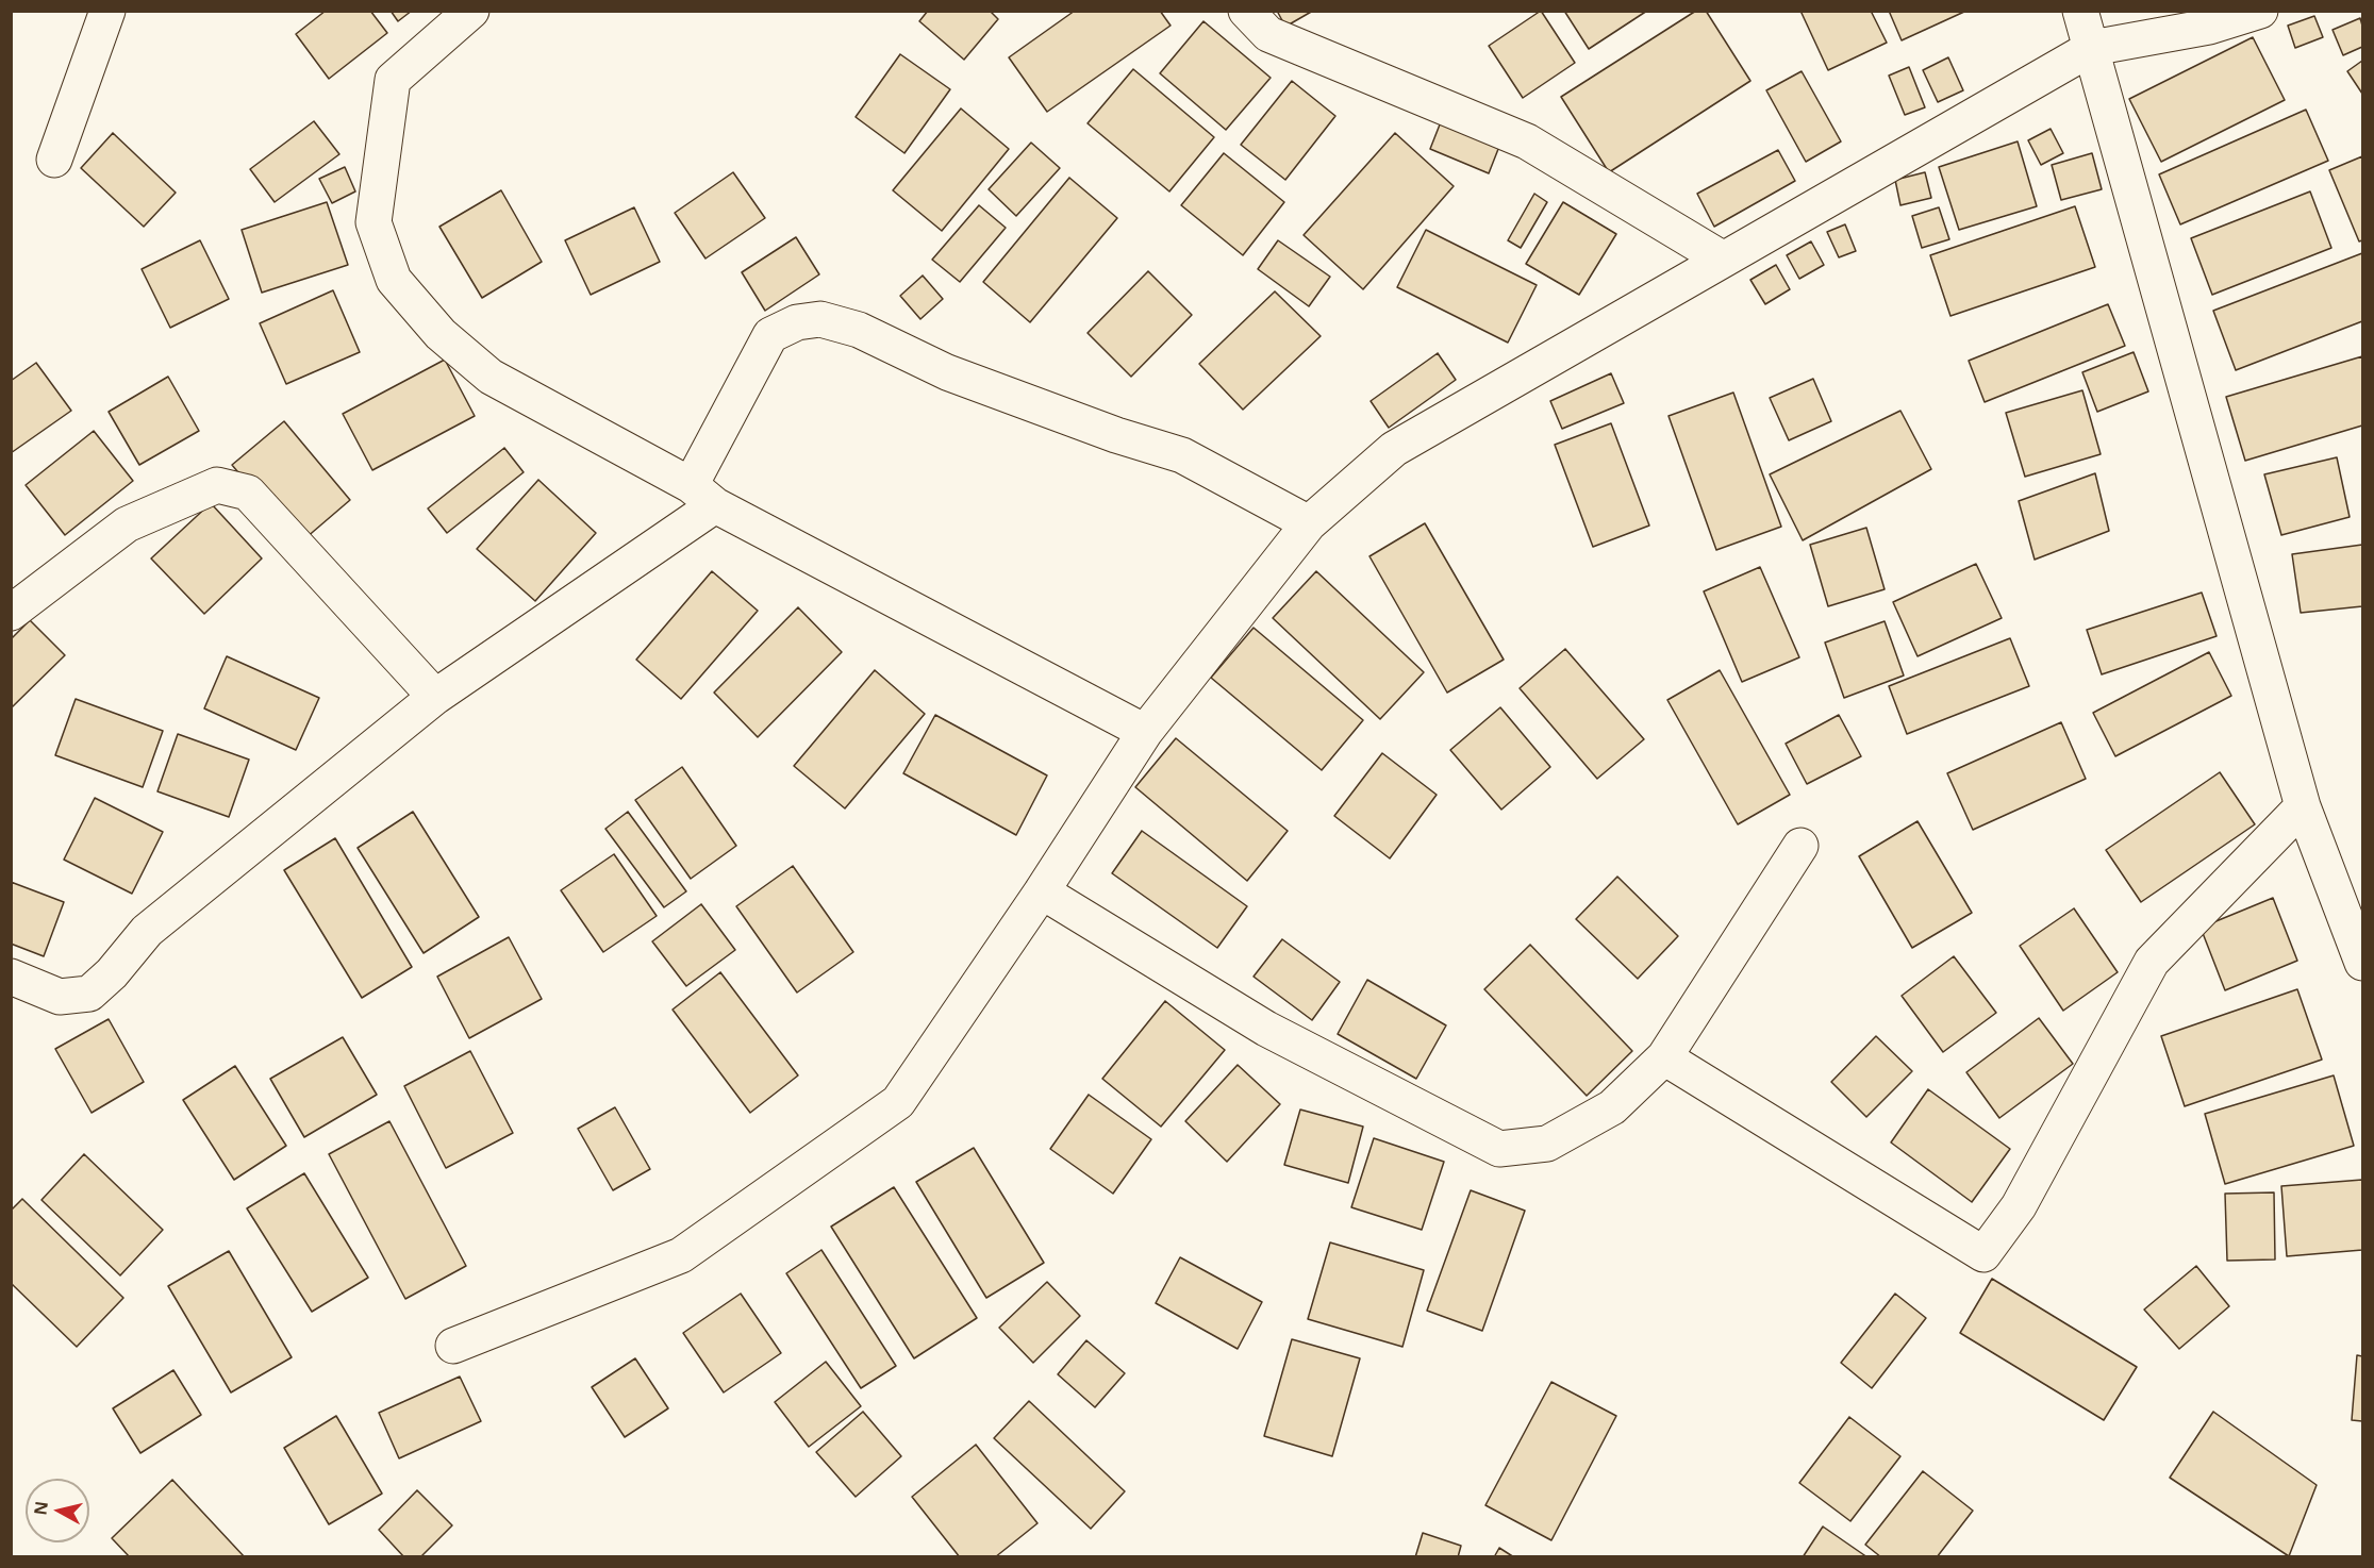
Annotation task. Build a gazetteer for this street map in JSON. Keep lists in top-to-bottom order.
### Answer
{
  "north": "left"
}
